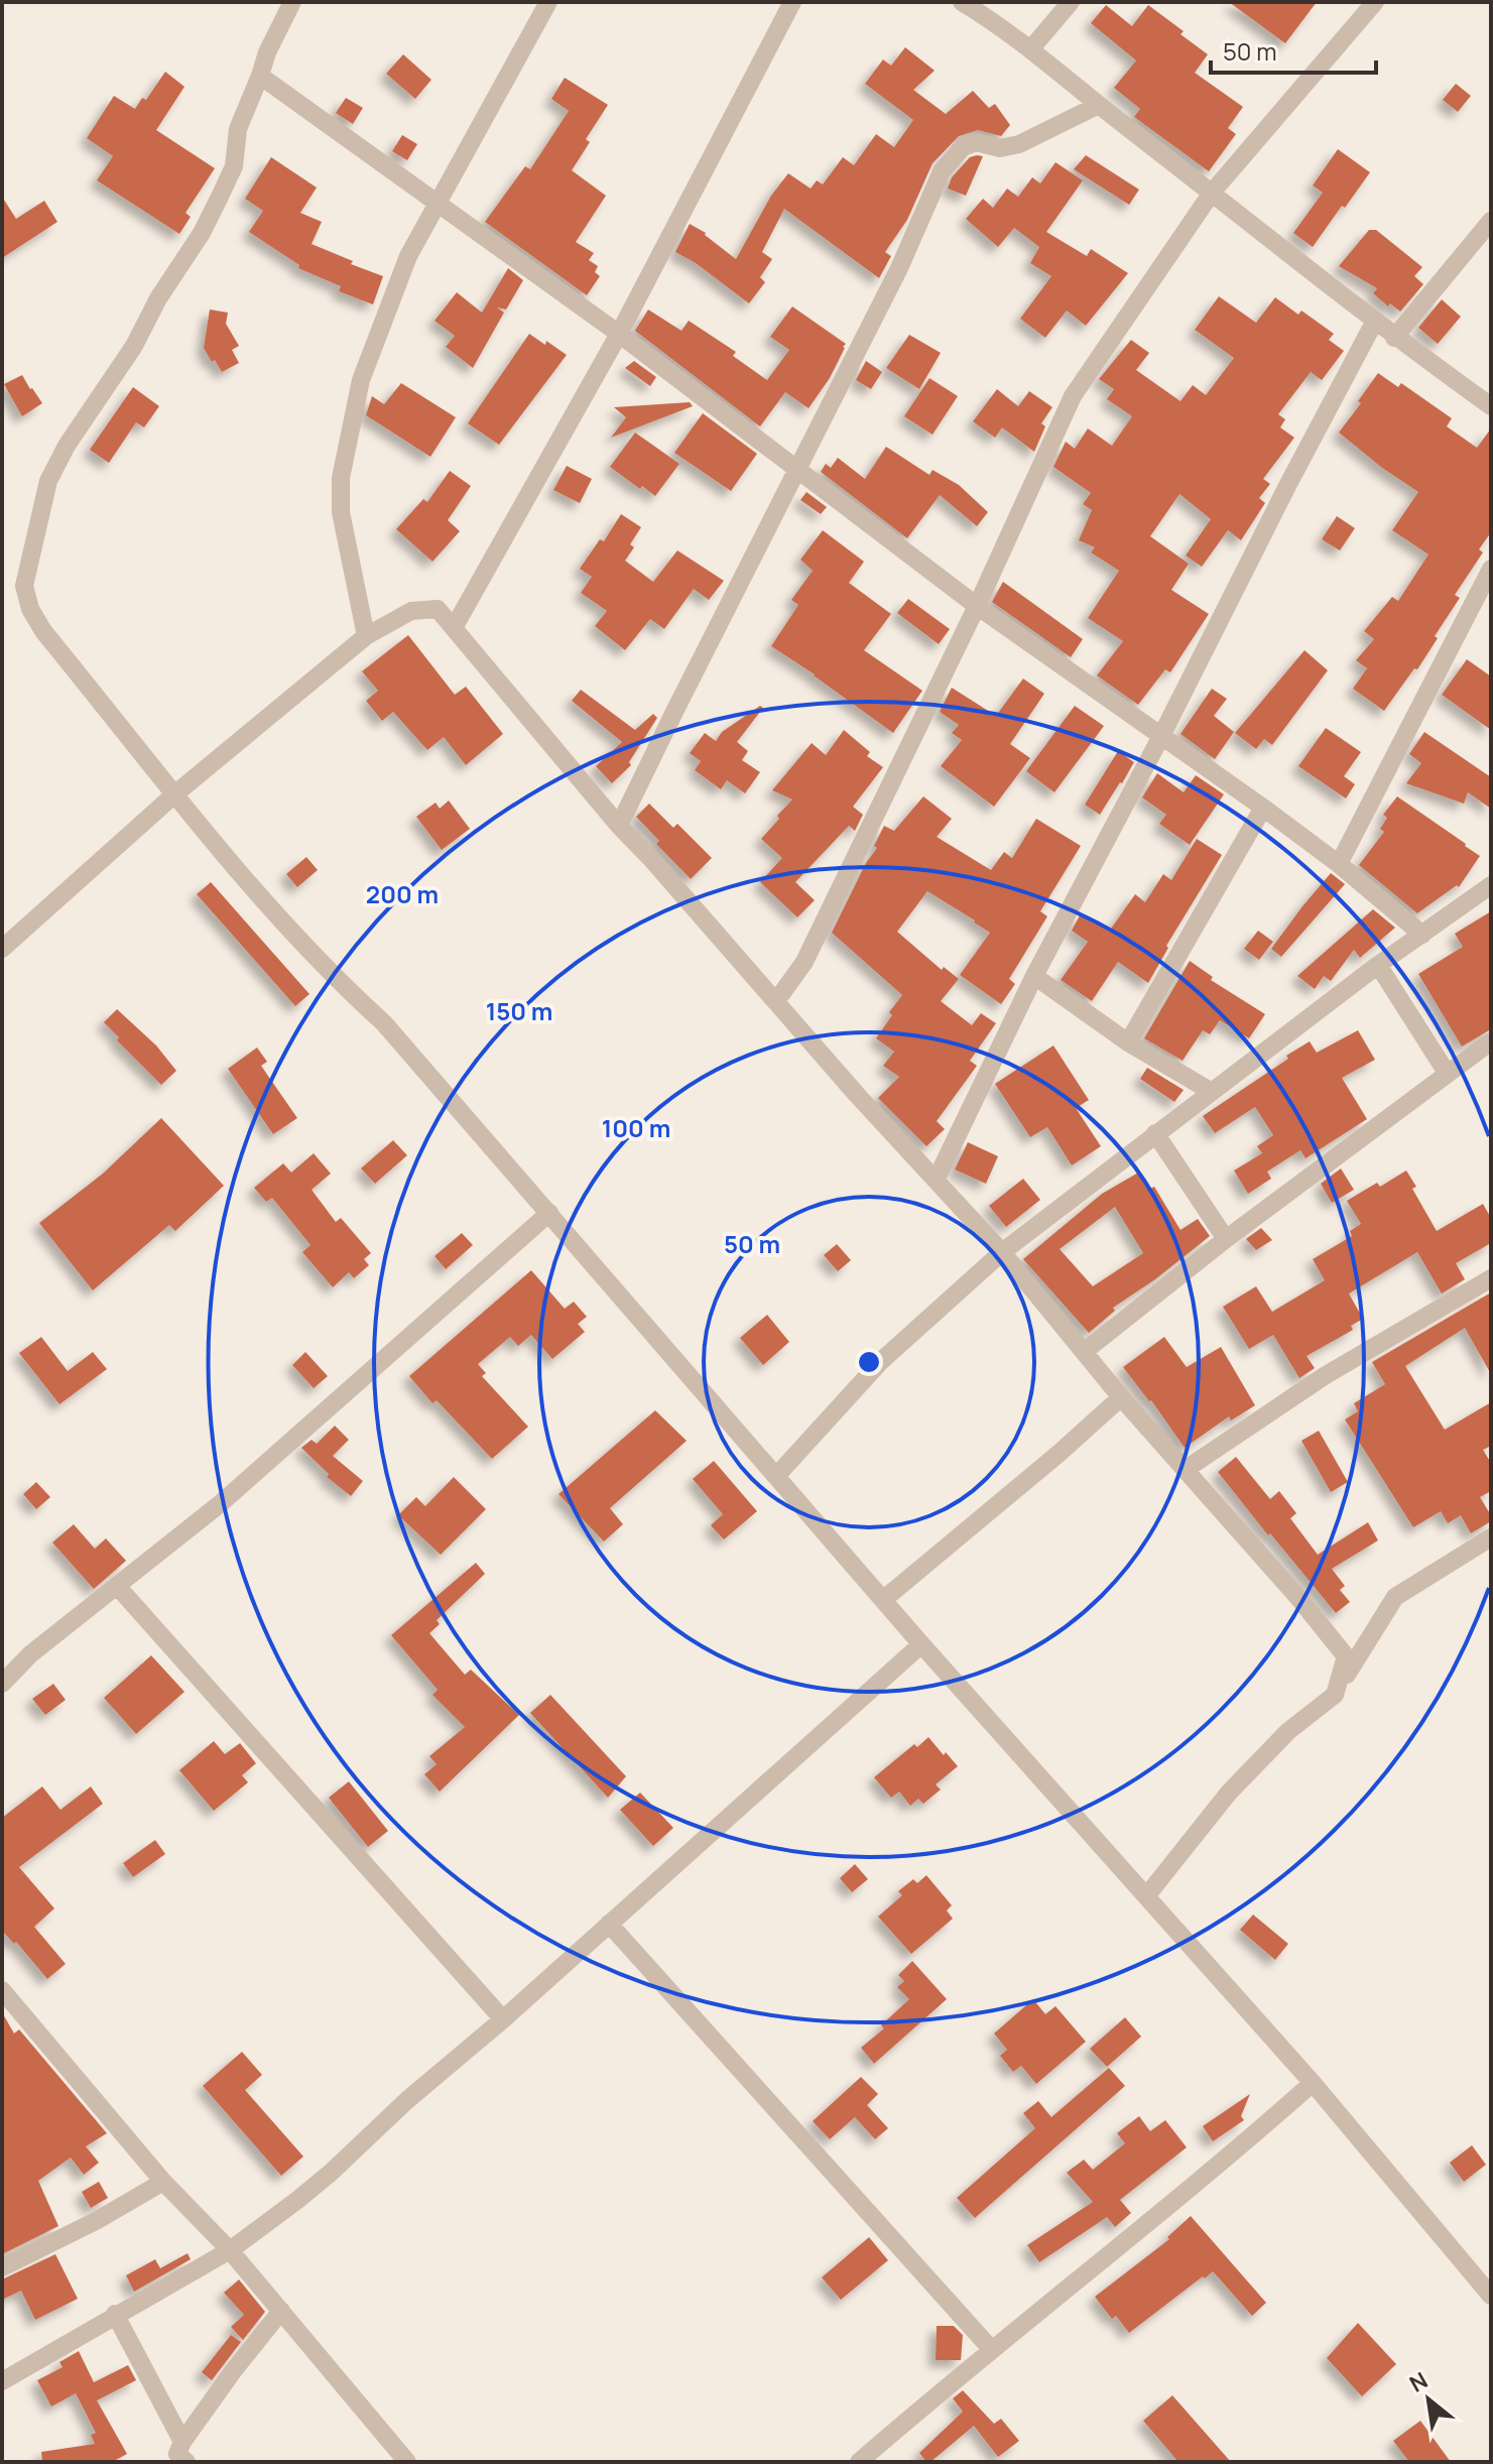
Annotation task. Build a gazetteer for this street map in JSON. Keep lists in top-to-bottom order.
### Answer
{
  "scale_bar": "50 m",
  "north": "top left",
  "rings": [
    "200 m",
    "150 m",
    "100 m",
    "50 m"
  ]
}
